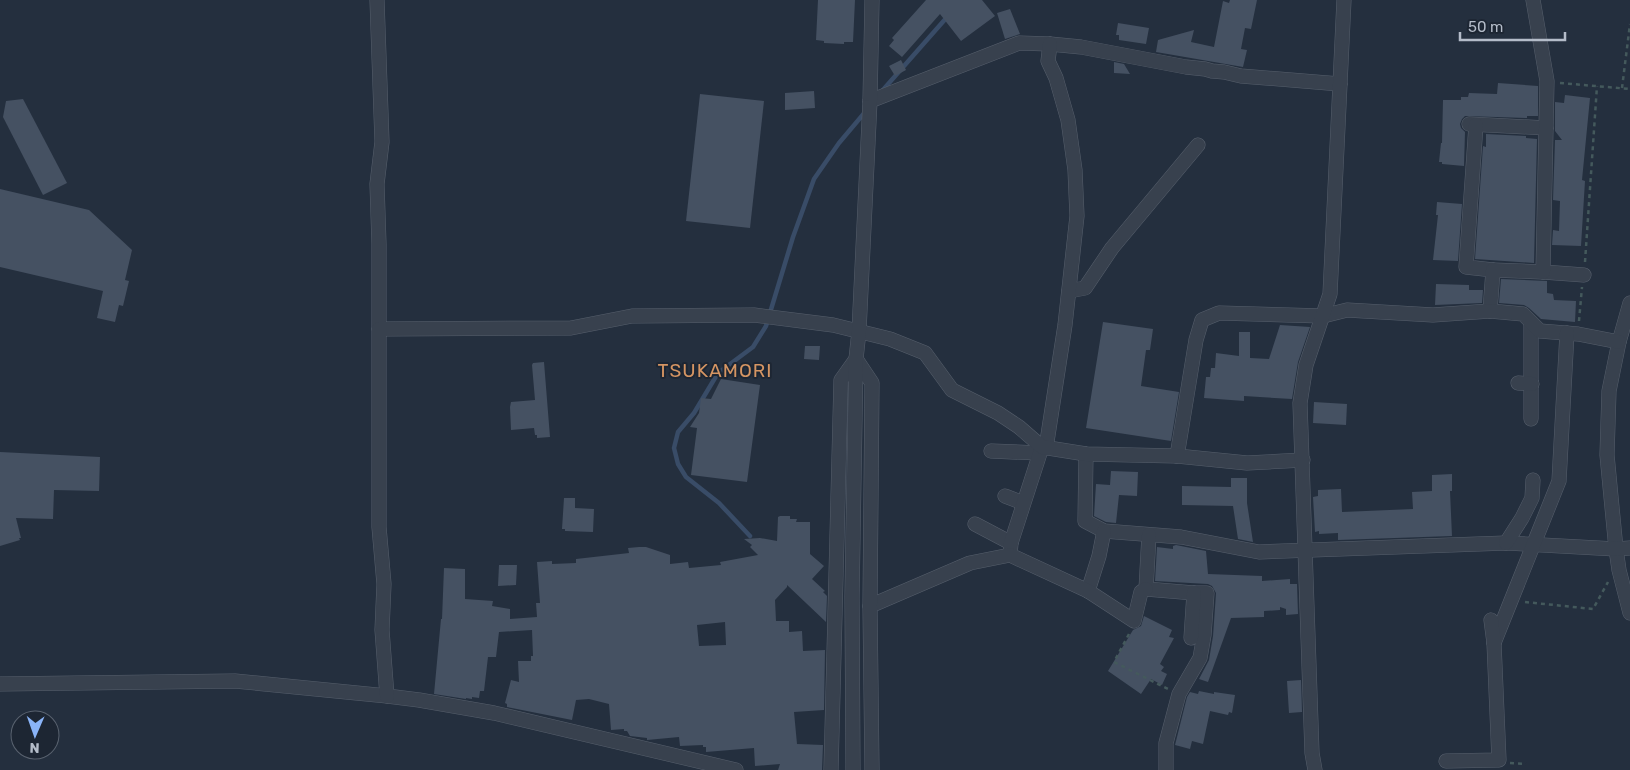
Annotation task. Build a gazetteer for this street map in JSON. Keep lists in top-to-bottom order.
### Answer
{
  "districts": ["TSUKAMORI"],
  "scale_bar": "50 m",
  "north": "bottom"
}
